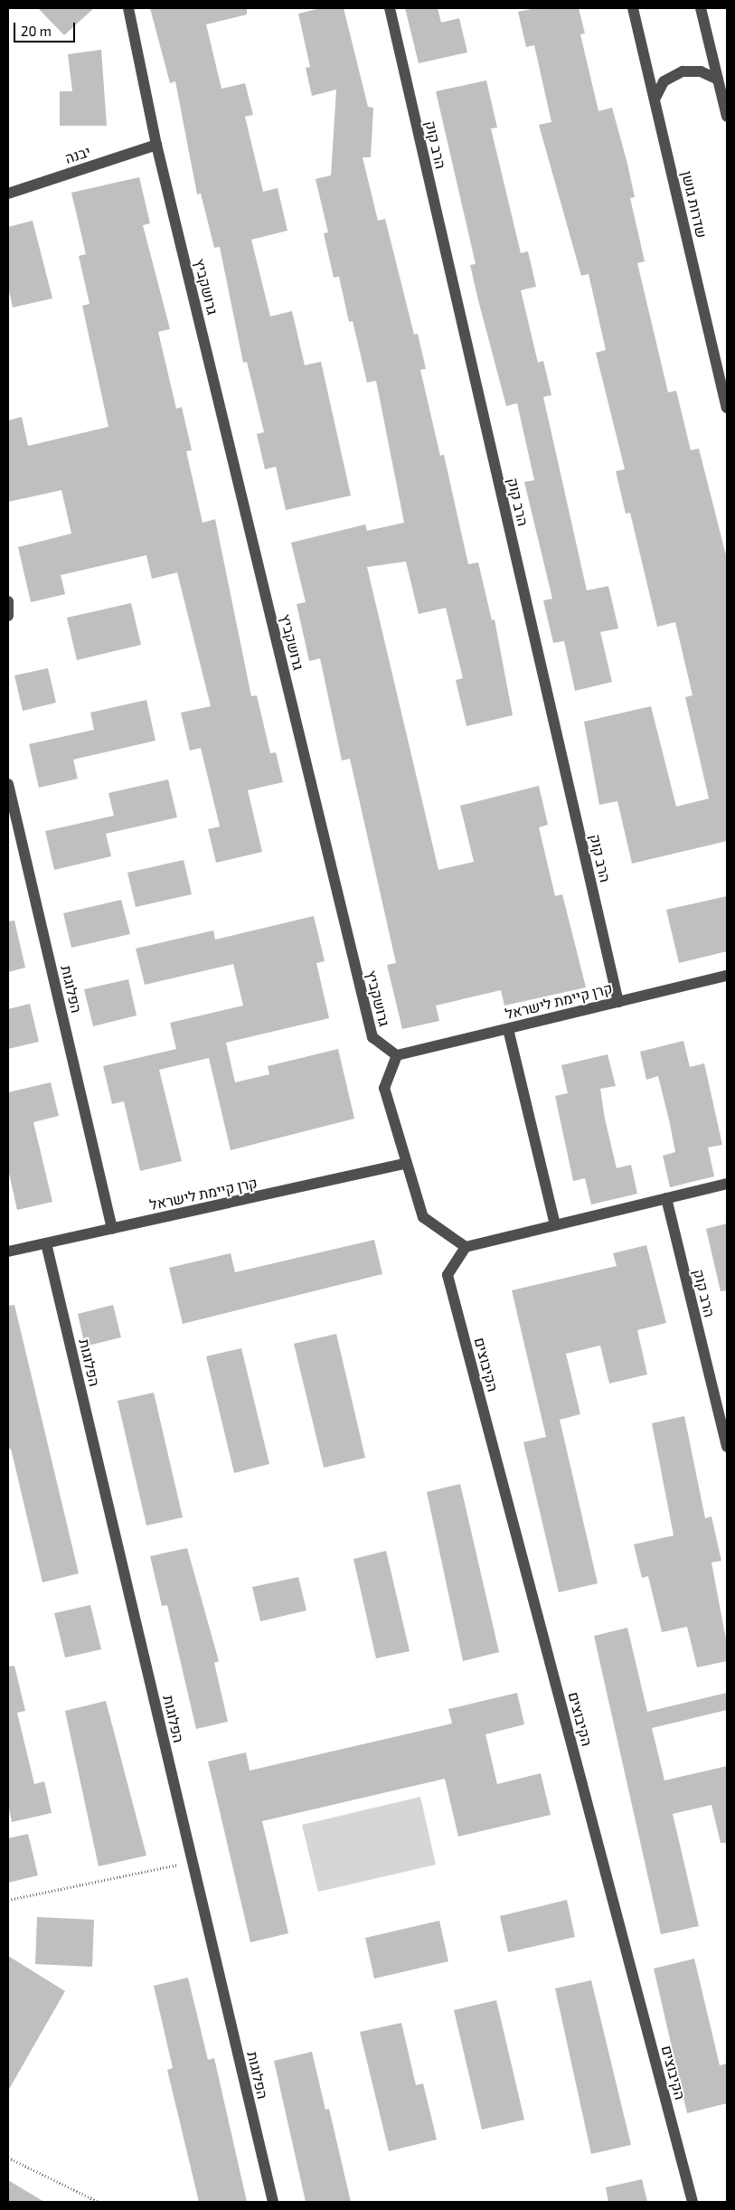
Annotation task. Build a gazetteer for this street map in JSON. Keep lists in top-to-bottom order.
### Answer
{
  "streets": {
    "street": [
      "הרב קוק",
      "יבנה",
      "שדרות גושן",
      "גרושקביץ",
      "הפלוגות",
      "קרן קיימת לישראל",
      "הקיבוצים"
    ]
  },
  "crossings": [
    ["הרב קוק", "קרן קיימת לישראל"],
    ["יבנה", "גרושקביץ"],
    ["גרושקביץ", "קרן קיימת לישראל"],
    ["הפלוגות", "קרן קיימת לישראל"]
  ],
  "scale_bar": "20 m"
}
